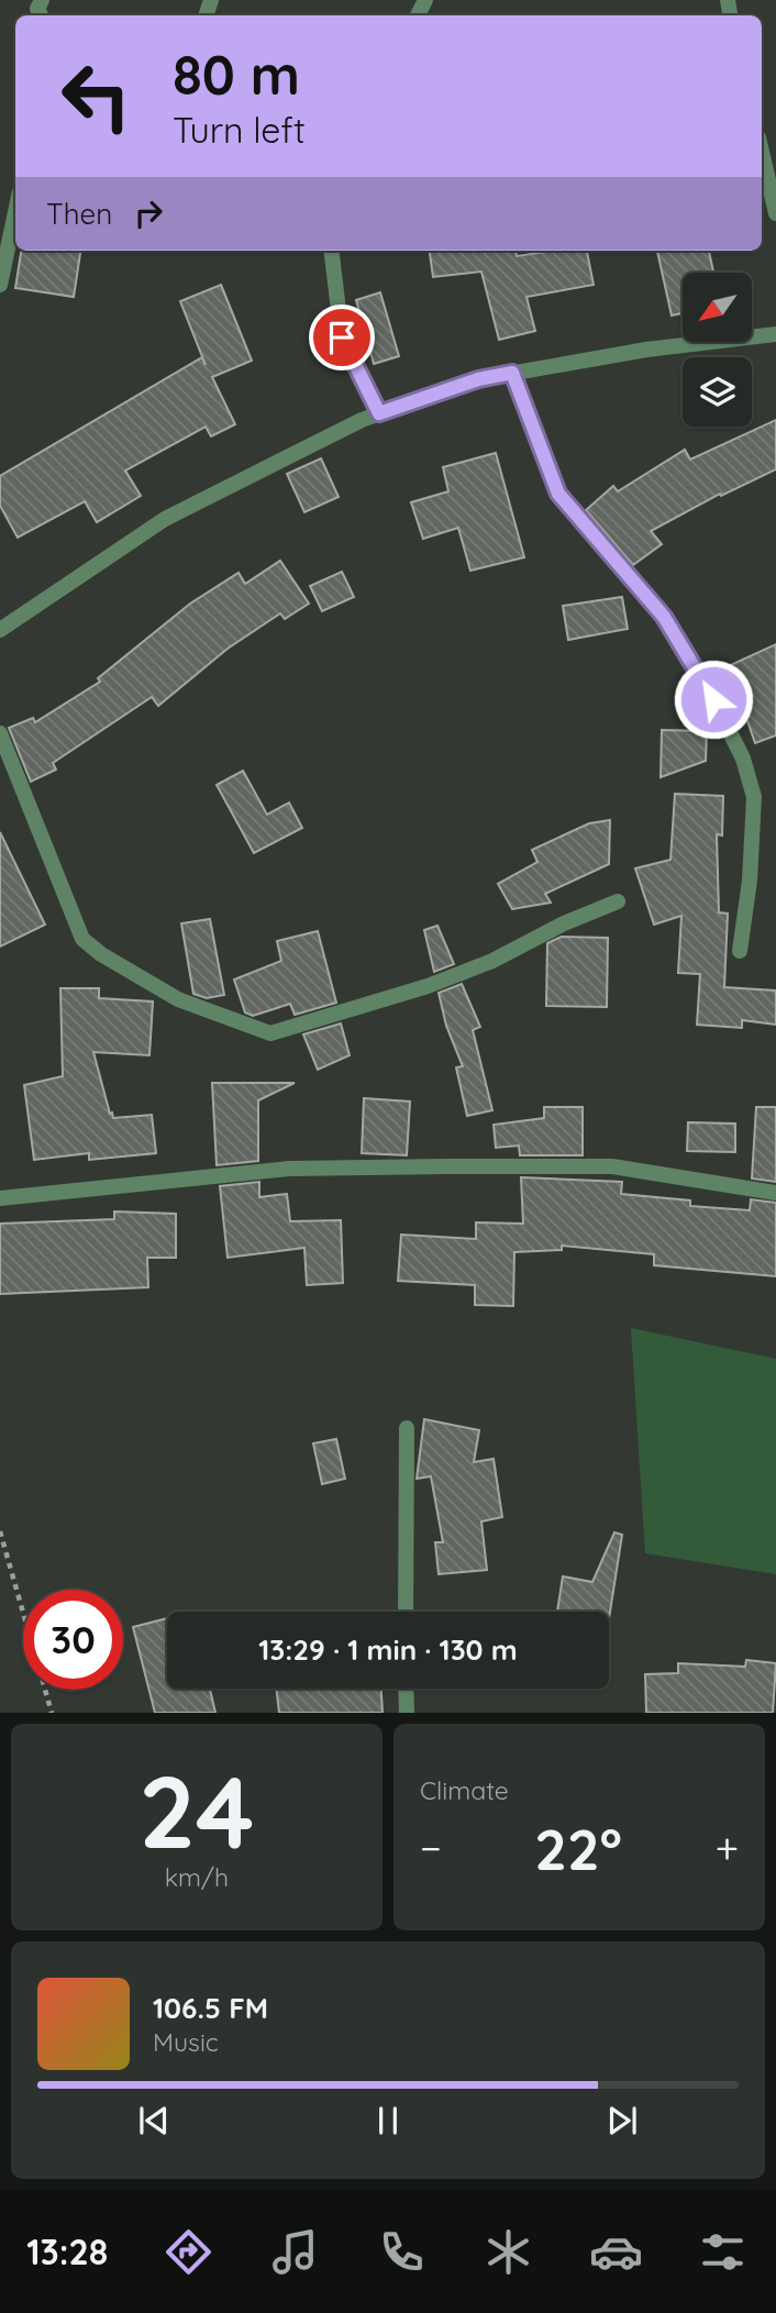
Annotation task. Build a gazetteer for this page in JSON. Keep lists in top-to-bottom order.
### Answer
{
  "north": "bottom left",
  "page": {
    "turn": ["80 m", "Turn left"],
    "then": "Then",
    "limit": "30",
    "trip": "13:29 · 1 min · 130 m",
    "tile": [
      ["24", "km/h"],
      "Climate"
    ],
    "heat": ["−", "22°", "+"],
    "song": ["106.5 FM", "Music"],
    "tabs": "13:28"
  }
}
